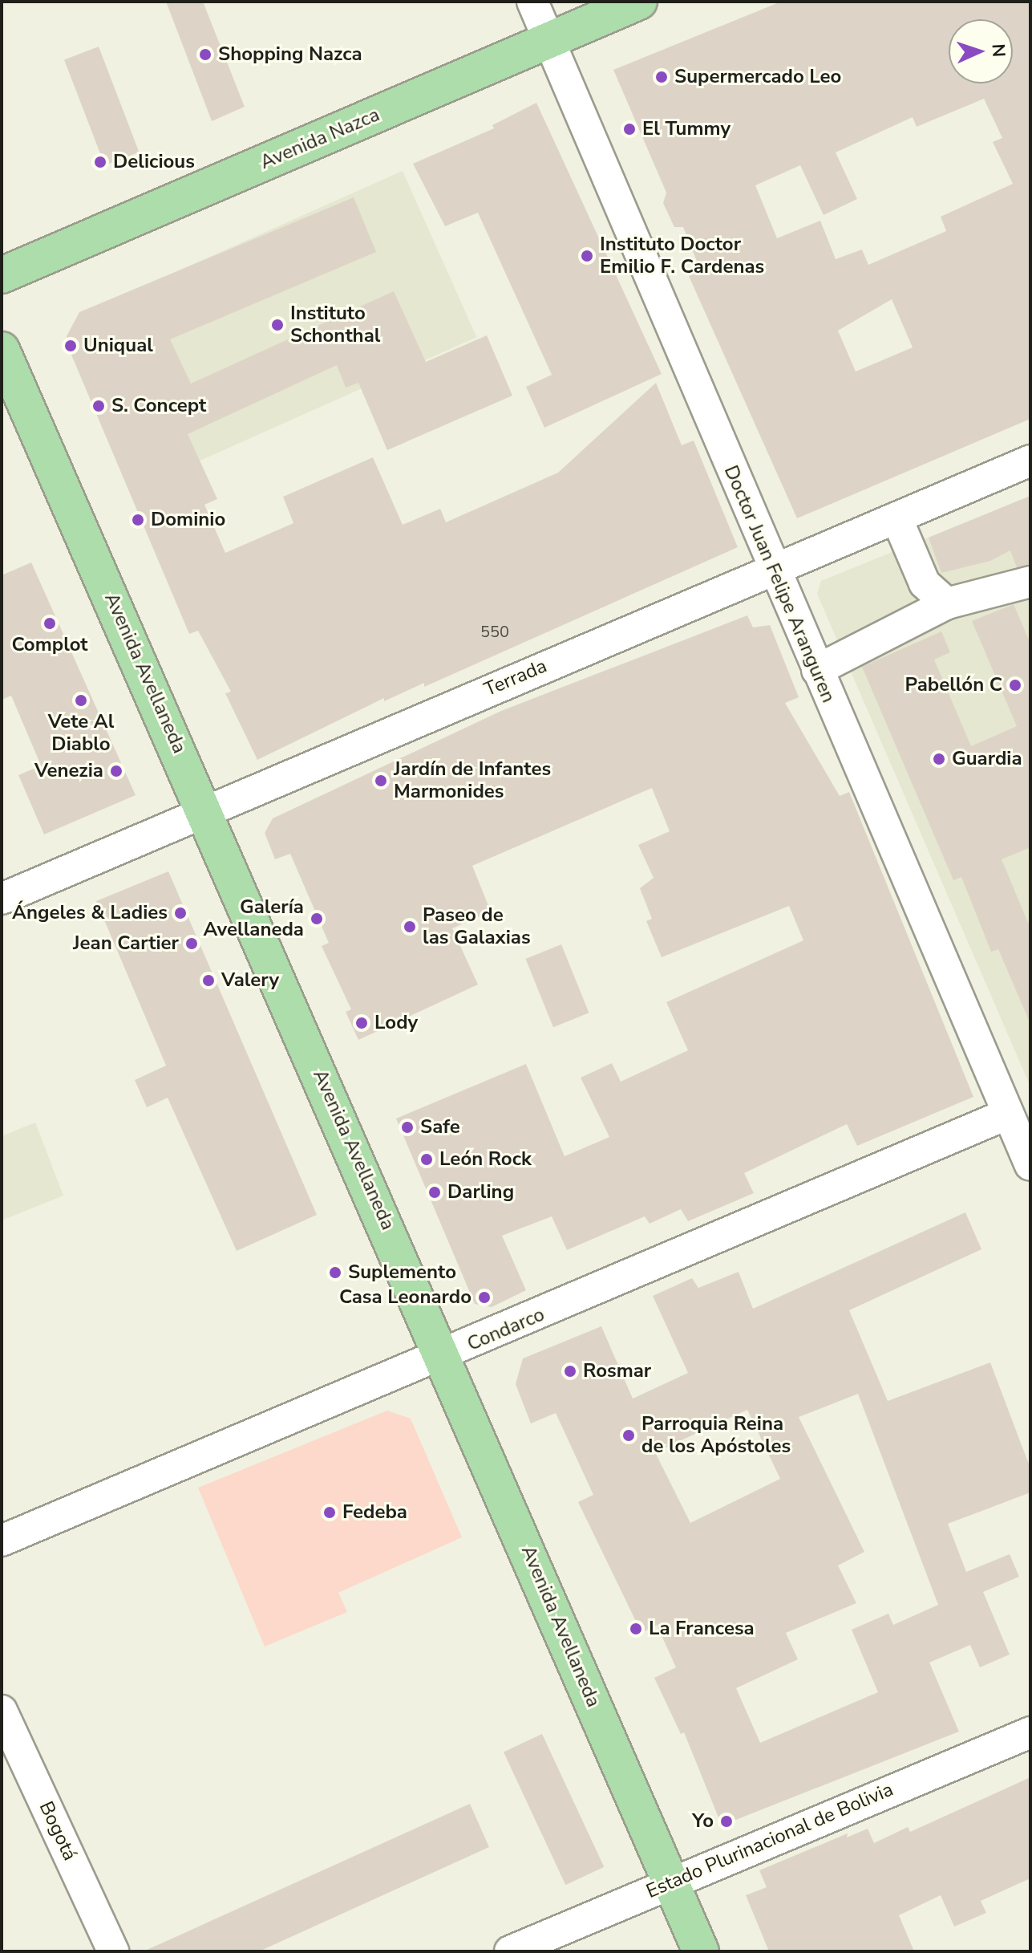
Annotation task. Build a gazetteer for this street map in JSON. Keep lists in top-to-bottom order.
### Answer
{
  "streets": {
    "main road": ["Avenida Nazca", "Avenida Avellaneda"],
    "street": [
      "Doctor Juan Felipe Aranguren",
      "Terrada",
      "Condarco",
      "Bogotá",
      "Estado Plurinacional de Bolivia"
    ]
  },
  "crossings": [
    ["Avenida Nazca", "Doctor Juan Felipe Aranguren"],
    ["Doctor Juan Felipe Aranguren", "Terrada"],
    ["Doctor Juan Felipe Aranguren", "Condarco"],
    ["Avenida Avellaneda", "Terrada"],
    ["Avenida Avellaneda", "Condarco"],
    ["Avenida Avellaneda", "Estado Plurinacional de Bolivia"]
  ],
  "places": [
    "Shopping Nazca",
    "Supermercado Leo",
    "El Tummy",
    "Delicious",
    "Instituto Doctor Emilio F. Cardenas",
    "Instituto Schonthal",
    "Uniqual",
    "S. Concept",
    "Dominio",
    "Complot",
    "Pabellón C",
    "Vete Al Diablo",
    "Guardia",
    "Venezia",
    "Jardín de Infantes Marmonides",
    "Ángeles & Ladies",
    "Galería Avellaneda",
    "Paseo de las Galaxias",
    "Jean Cartier",
    "Valery",
    "Lody",
    "Safe",
    "León Rock",
    "Darling",
    "Suplemento",
    "Casa Leonardo",
    "Rosmar",
    "Parroquia Reina de los Apóstoles",
    "Fedeba",
    "La Francesa",
    "Yo"
  ],
  "house_numbers": ["550"],
  "north": "right"
}
